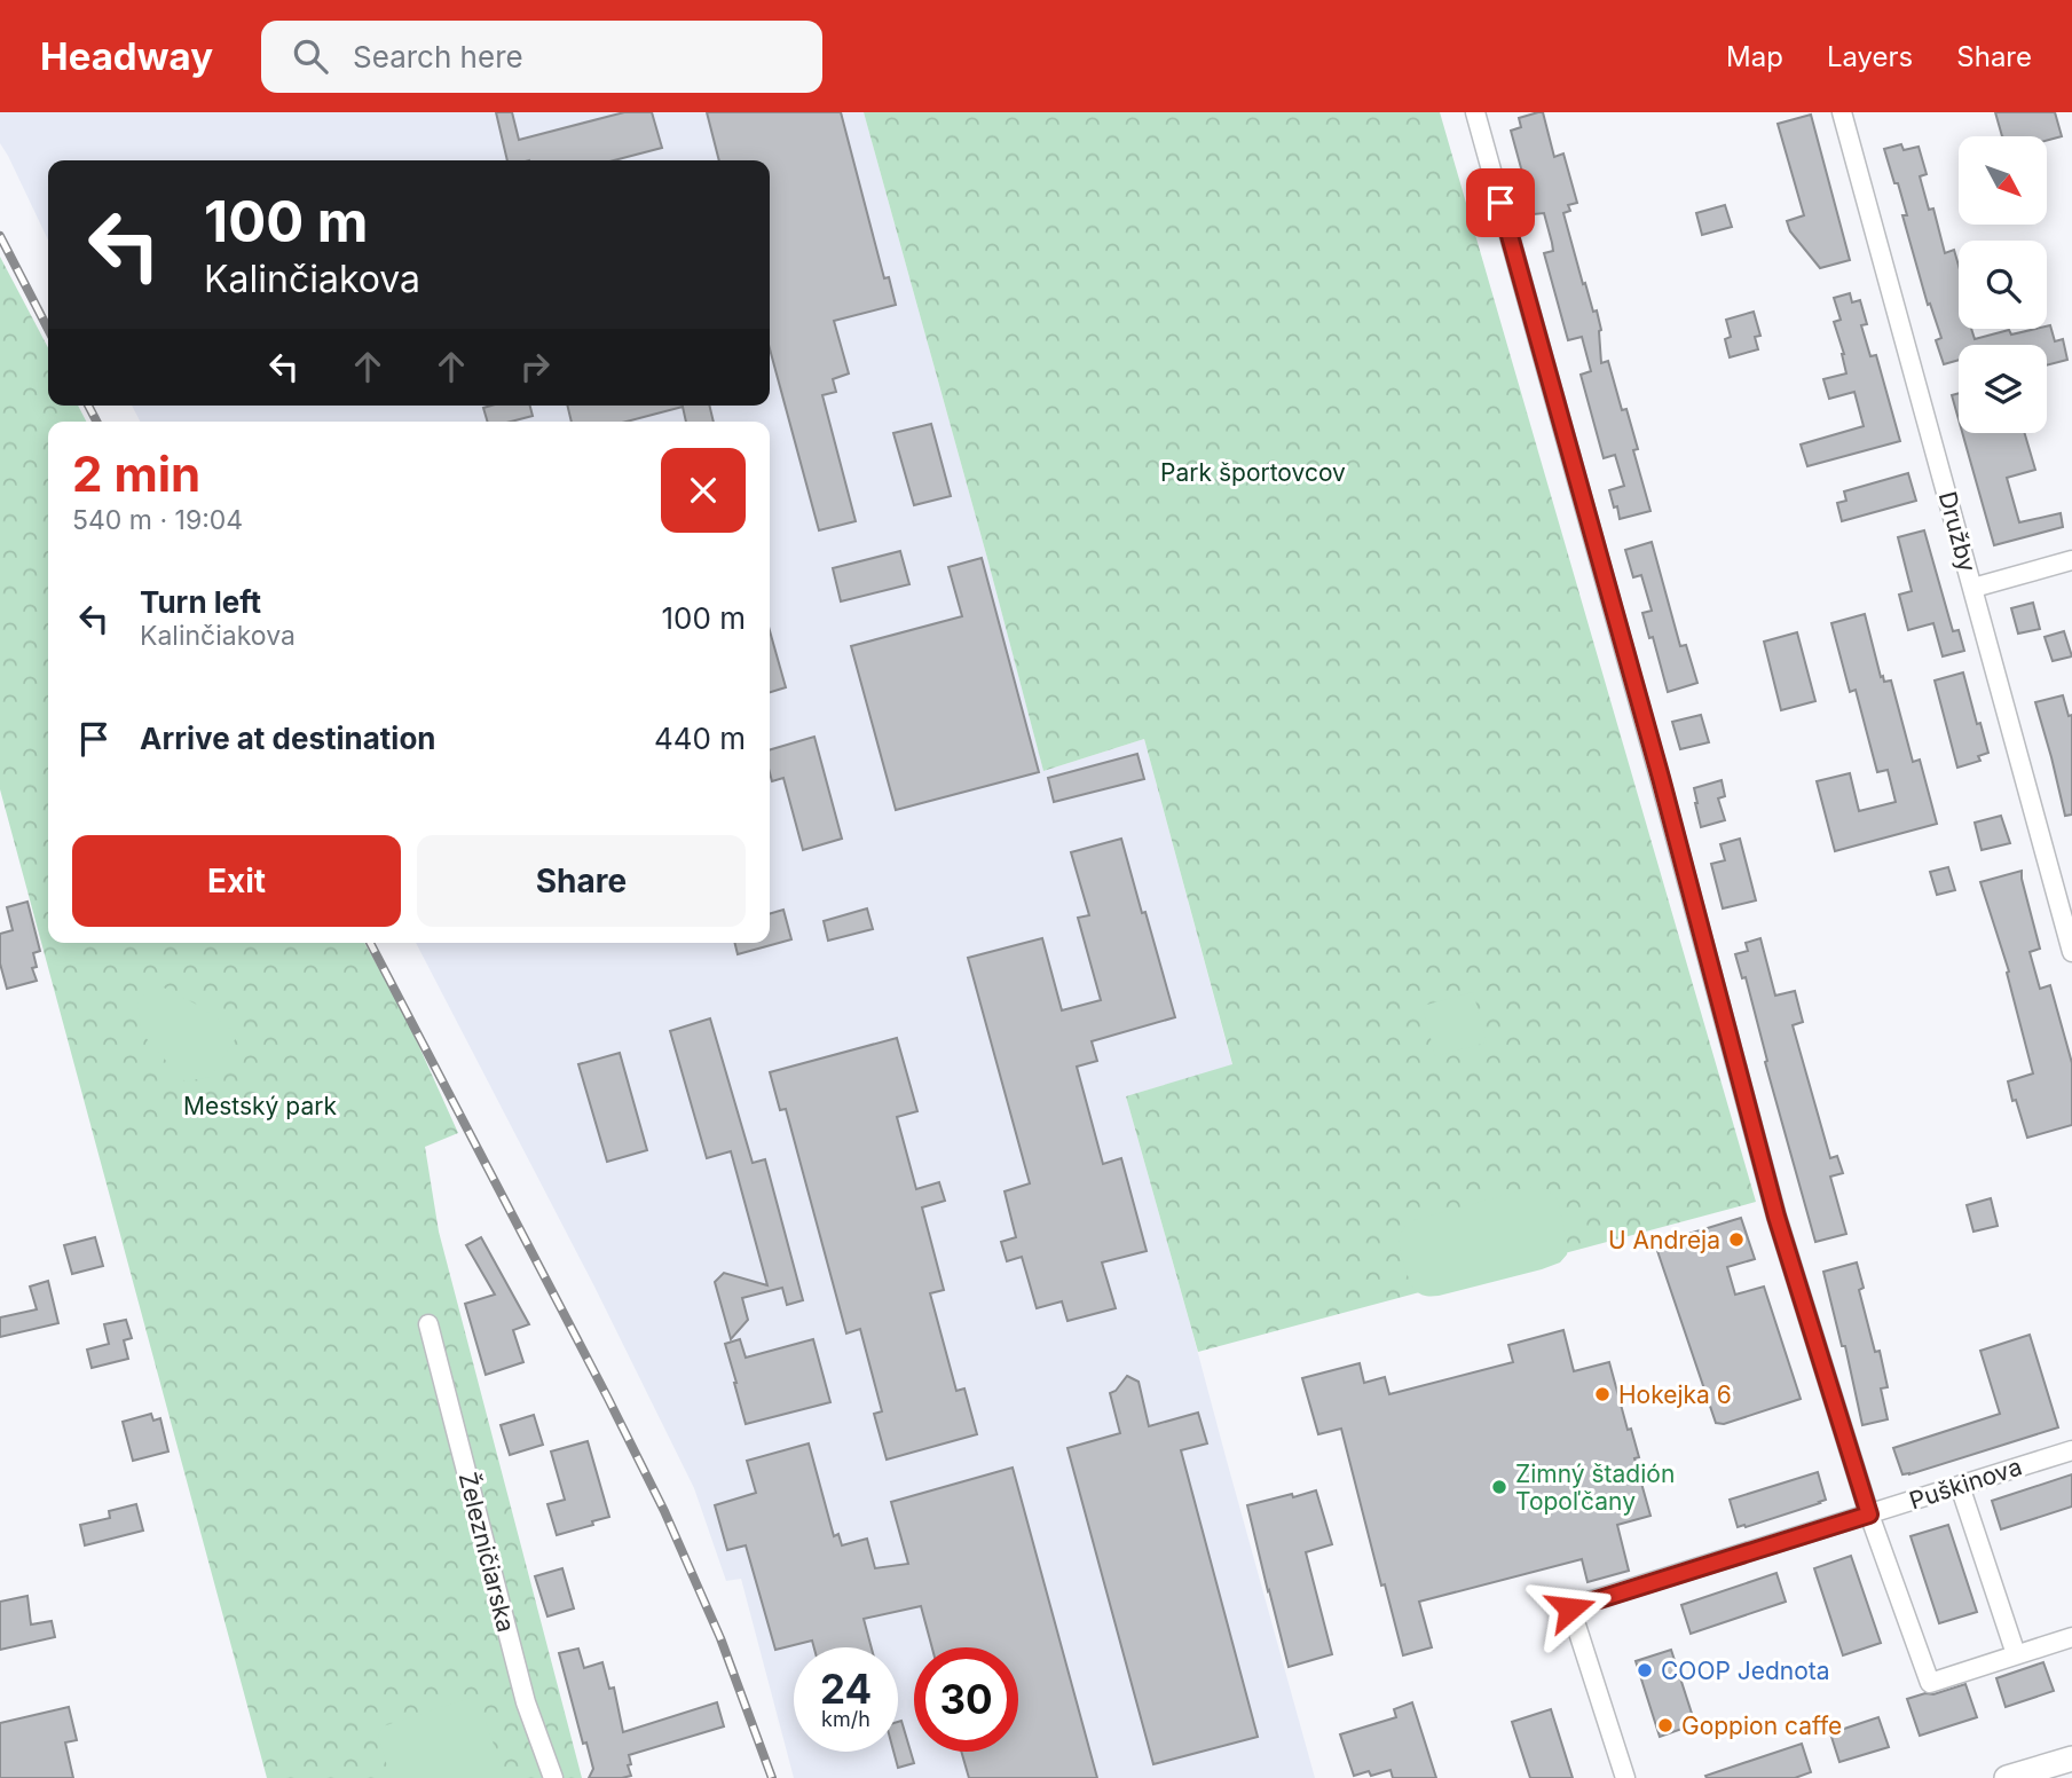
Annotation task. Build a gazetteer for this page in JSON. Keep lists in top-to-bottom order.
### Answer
{
  "streets": {
    "street": ["Družby", "Puškinova", "Železničiarska"]
  },
  "parks": ["Park športovcov", "Mestský park"],
  "places": [
    "U Andreja",
    "Hokejka 6",
    "Zimný štadión Topoľčany",
    "COOP Jednota",
    "Goppion caffe"
  ],
  "north": "bottom right",
  "page": {
    "header": "Headway",
    "search": "Search here",
    "nav": ["Map", "Layers", "Share"],
    "turn": ["100 m", "Kalinčiakova"],
    "heading": ["2 min", "540 m · 19:04"],
    "list": [
      {
        "name": "Turn left",
        "note": "Kalinčiakova",
        "value": "100 m"
      },
      {
        "name": "Arrive at destination",
        "value": "440 m"
      }
    ],
    "buttons": ["Exit", "Share"],
    "speed": "24 km/h",
    "limit": "30"
  }
}
